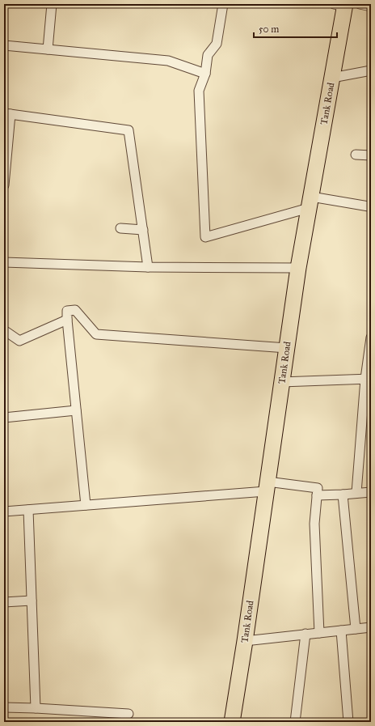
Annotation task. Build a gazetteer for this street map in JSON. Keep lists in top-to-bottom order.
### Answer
{
  "streets": {
    "highway": ["Tank Road"]
  },
  "scale_bar": "50 m"
}
